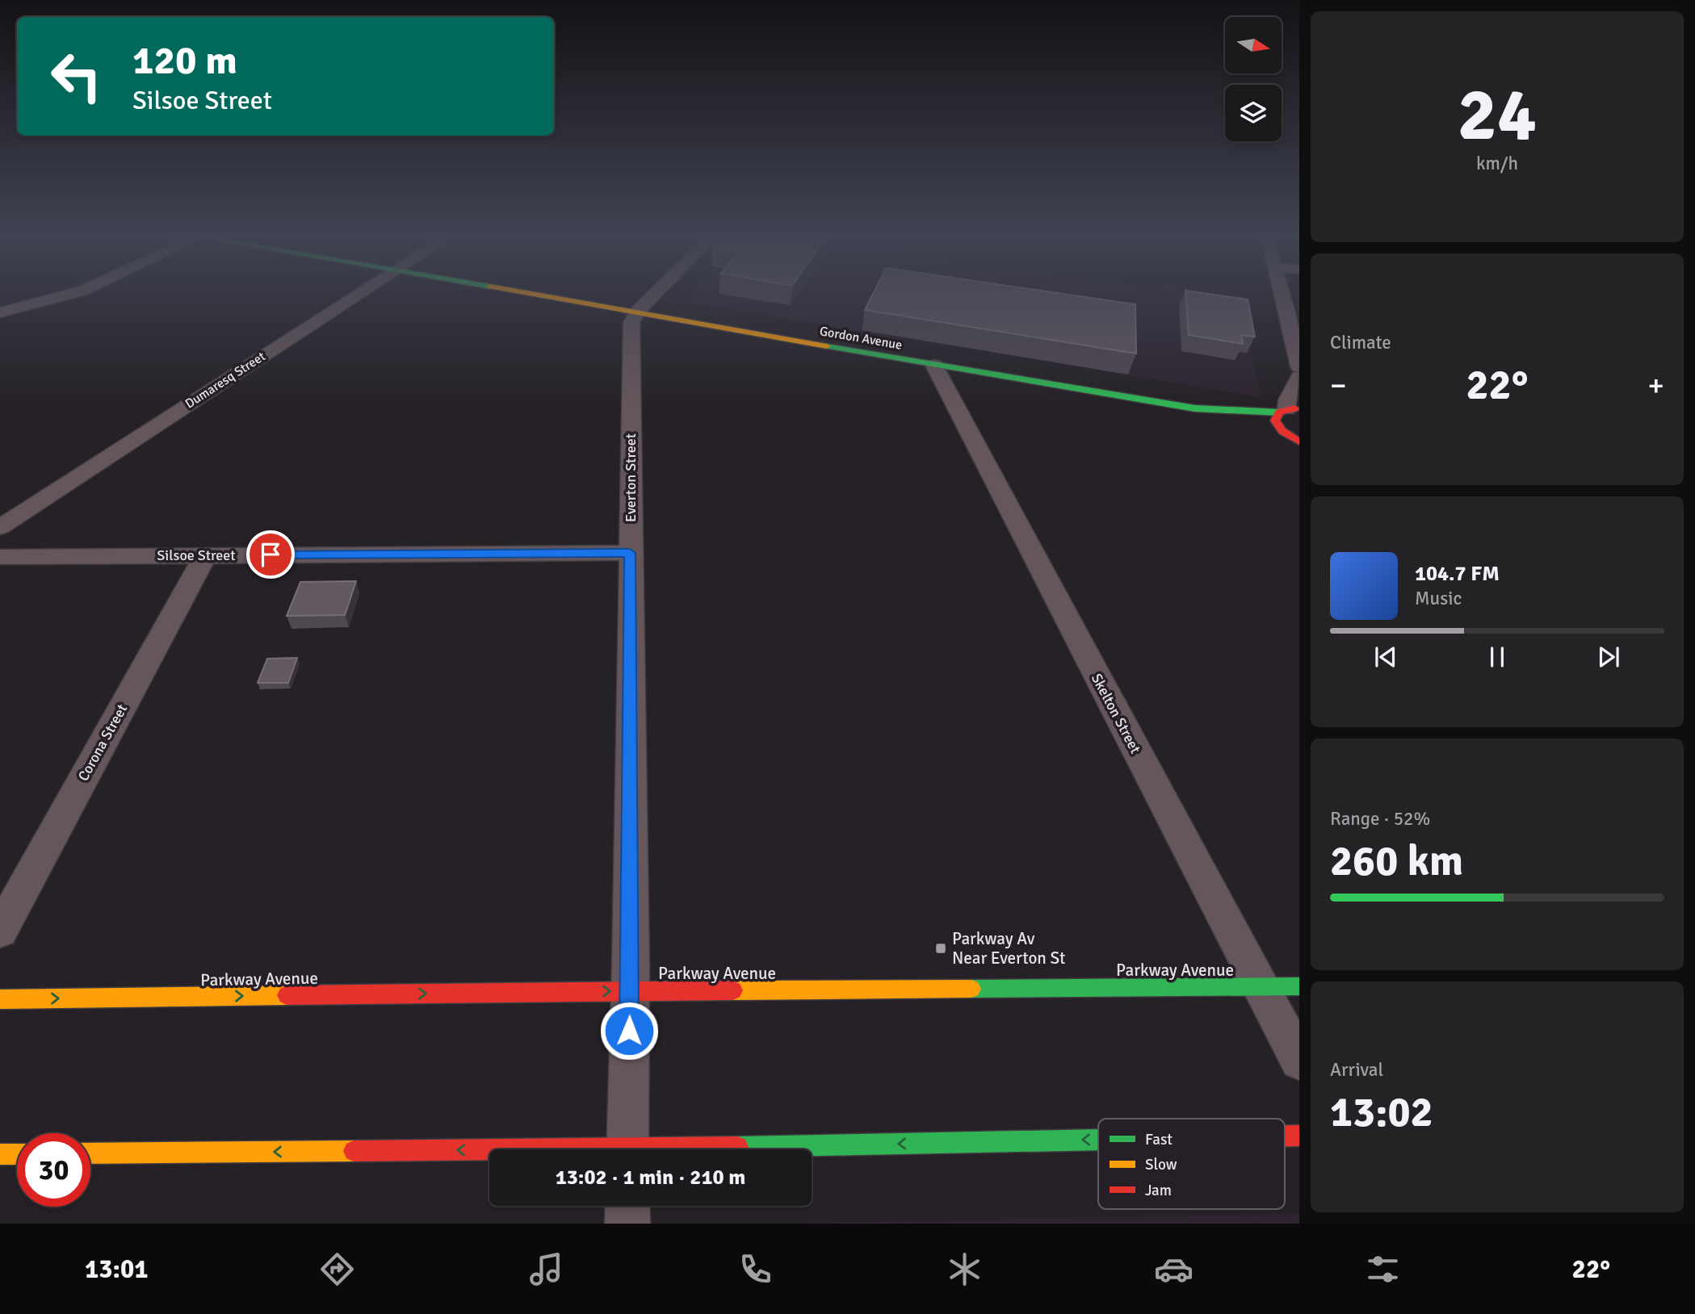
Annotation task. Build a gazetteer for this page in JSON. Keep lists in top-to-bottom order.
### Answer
{
  "streets": {
    "main road": ["Gordon Avenue", "Parkway Avenue"],
    "street": [
      "Dumaresq Street",
      "Everton Street",
      "Silsoe Street",
      "Skelton Street",
      "Corona Street"
    ]
  },
  "crossings": [
    ["Gordon Avenue", "Everton Street"],
    ["Gordon Avenue", "Skelton Street"],
    ["Everton Street", "Silsoe Street"],
    ["Everton Street", "Parkway Avenue"],
    ["Silsoe Street", "Corona Street"],
    ["Skelton Street", "Parkway Avenue"]
  ],
  "one_way": ["Parkway Avenue"],
  "places": {
    "transit": ["Parkway Av Near Everton St"]
  },
  "legend": ["Fast", "Slow", "Jam"],
  "north": "right",
  "page": {
    "tile": [
      ["24", "km/h"],
      "Climate",
      ["Range · 52%", "260 km"],
      ["Arrival", "13:02"]
    ],
    "turn": ["120 m", "Silsoe Street"],
    "heat": ["−", "22°", "+"],
    "song": ["104.7 FM", "Music"],
    "limit": "30",
    "trip": "13:02 · 1 min · 210 m",
    "tabs": ["13:01", "22°"]
  }
}
